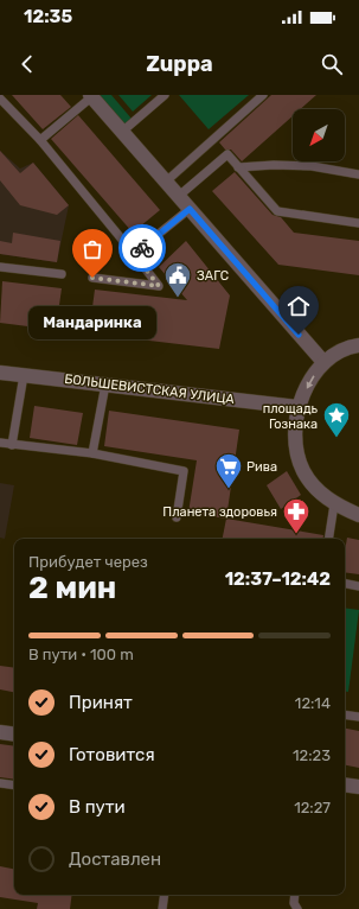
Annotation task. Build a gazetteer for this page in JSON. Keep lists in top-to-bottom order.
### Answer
{
  "streets": {
    "street": ["БОЛЬШЕВИСТСКАЯ УЛИЦА"]
  },
  "places": {
    "other": ["Мандаринка"],
    "public building": ["ЗАГС"],
    "place": ["площадь Гознака"],
    "supermarket": ["Рива"],
    "pharmacy": ["Планета здоровья"]
  },
  "north": "bottom left",
  "page": {
    "status": "12:35",
    "header": "Zuppa",
    "bubble": "Мандаринка",
    "heading": ["2 мин", "Прибудет через", "12:37–12:42"],
    "bar": "В пути · 100 m",
    "list": [
      ["Принят", "12:14"],
      ["Готовится", "12:23"],
      ["В пути", "12:27"],
      "Доставлен"
    ]
  }
}
